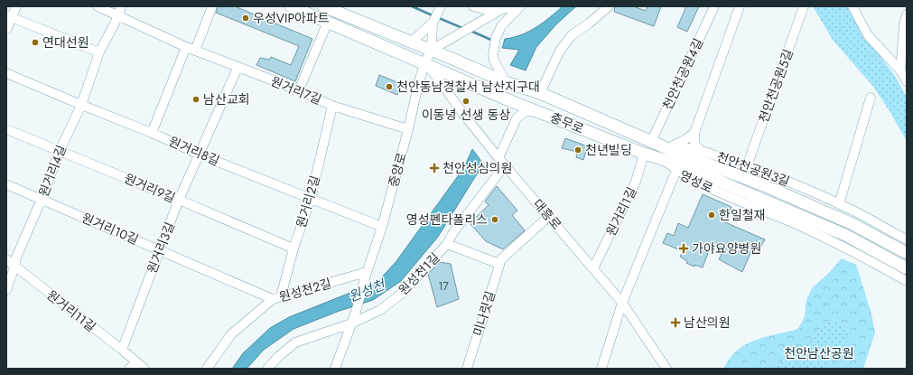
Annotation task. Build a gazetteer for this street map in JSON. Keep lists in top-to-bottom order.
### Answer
{
  "streets": {
    "main road": ["충무로"],
    "street": [
      "천안천공원4길",
      "천안천공원5길",
      "원거리7길",
      "원거리8길",
      "천안천공원3길",
      "중앙로",
      "원거리4길",
      "영성로",
      "원거리9길",
      "원거리2길",
      "원거리1길",
      "대흥로",
      "원거리10길",
      "원거리3길",
      "원성천1길",
      "원성천2길",
      "원거리11길",
      "미나릿길"
    ]
  },
  "crossings": [
    ["천안천공원4길", "충무로"],
    ["천안천공원5길", "천안천공원3길"],
    ["원거리7길", "중앙로"],
    ["원거리7길", "원거리4길"],
    ["원거리7길", "원거리2길"],
    ["원거리7길", "원거리3길"],
    ["충무로", "천안천공원3길"],
    ["충무로", "중앙로"],
    ["충무로", "원거리1길"],
    ["충무로", "대흥로"],
    ["충무로", "원성천1길"],
    ["원거리8길", "중앙로"],
    ["원거리8길", "원거리4길"],
    ["원거리8길", "원거리2길"],
    ["원거리8길", "원거리3길"],
    ["중앙로", "대흥로"],
    ["중앙로", "원성천1길"],
    ["중앙로", "원성천2길"],
    ["원거리4길", "원거리9길"],
    ["원거리4길", "원거리10길"],
    ["원거리4길", "원거리11길"],
    ["영성로", "대흥로"],
    ["원거리9길", "원거리2길"],
    ["원거리9길", "원거리3길"],
    ["원거리2길", "원거리10길"],
    ["원거리2길", "원성천2길"],
    ["원거리1길", "대흥로"],
    ["대흥로", "원성천1길"],
    ["원거리10길", "원거리3길"],
    ["원거리10길", "원성천2길"],
    ["원거리3길", "원거리11길"]
  ],
  "water": ["원성천"],
  "parks": ["천안남산공원"],
  "places": {
    "other": [
      "우성VIP아파트",
      "연대선원",
      "천안동남경찰서 남산지구대",
      "남산교회",
      "이동녕 선생 동상",
      "천년빌딩",
      "한일철재",
      "영성펜타폴리스"
    ],
    "health": ["천안성심의원", "가야요양병원", "남산의원"]
  },
  "house_numbers": ["17"]
}
